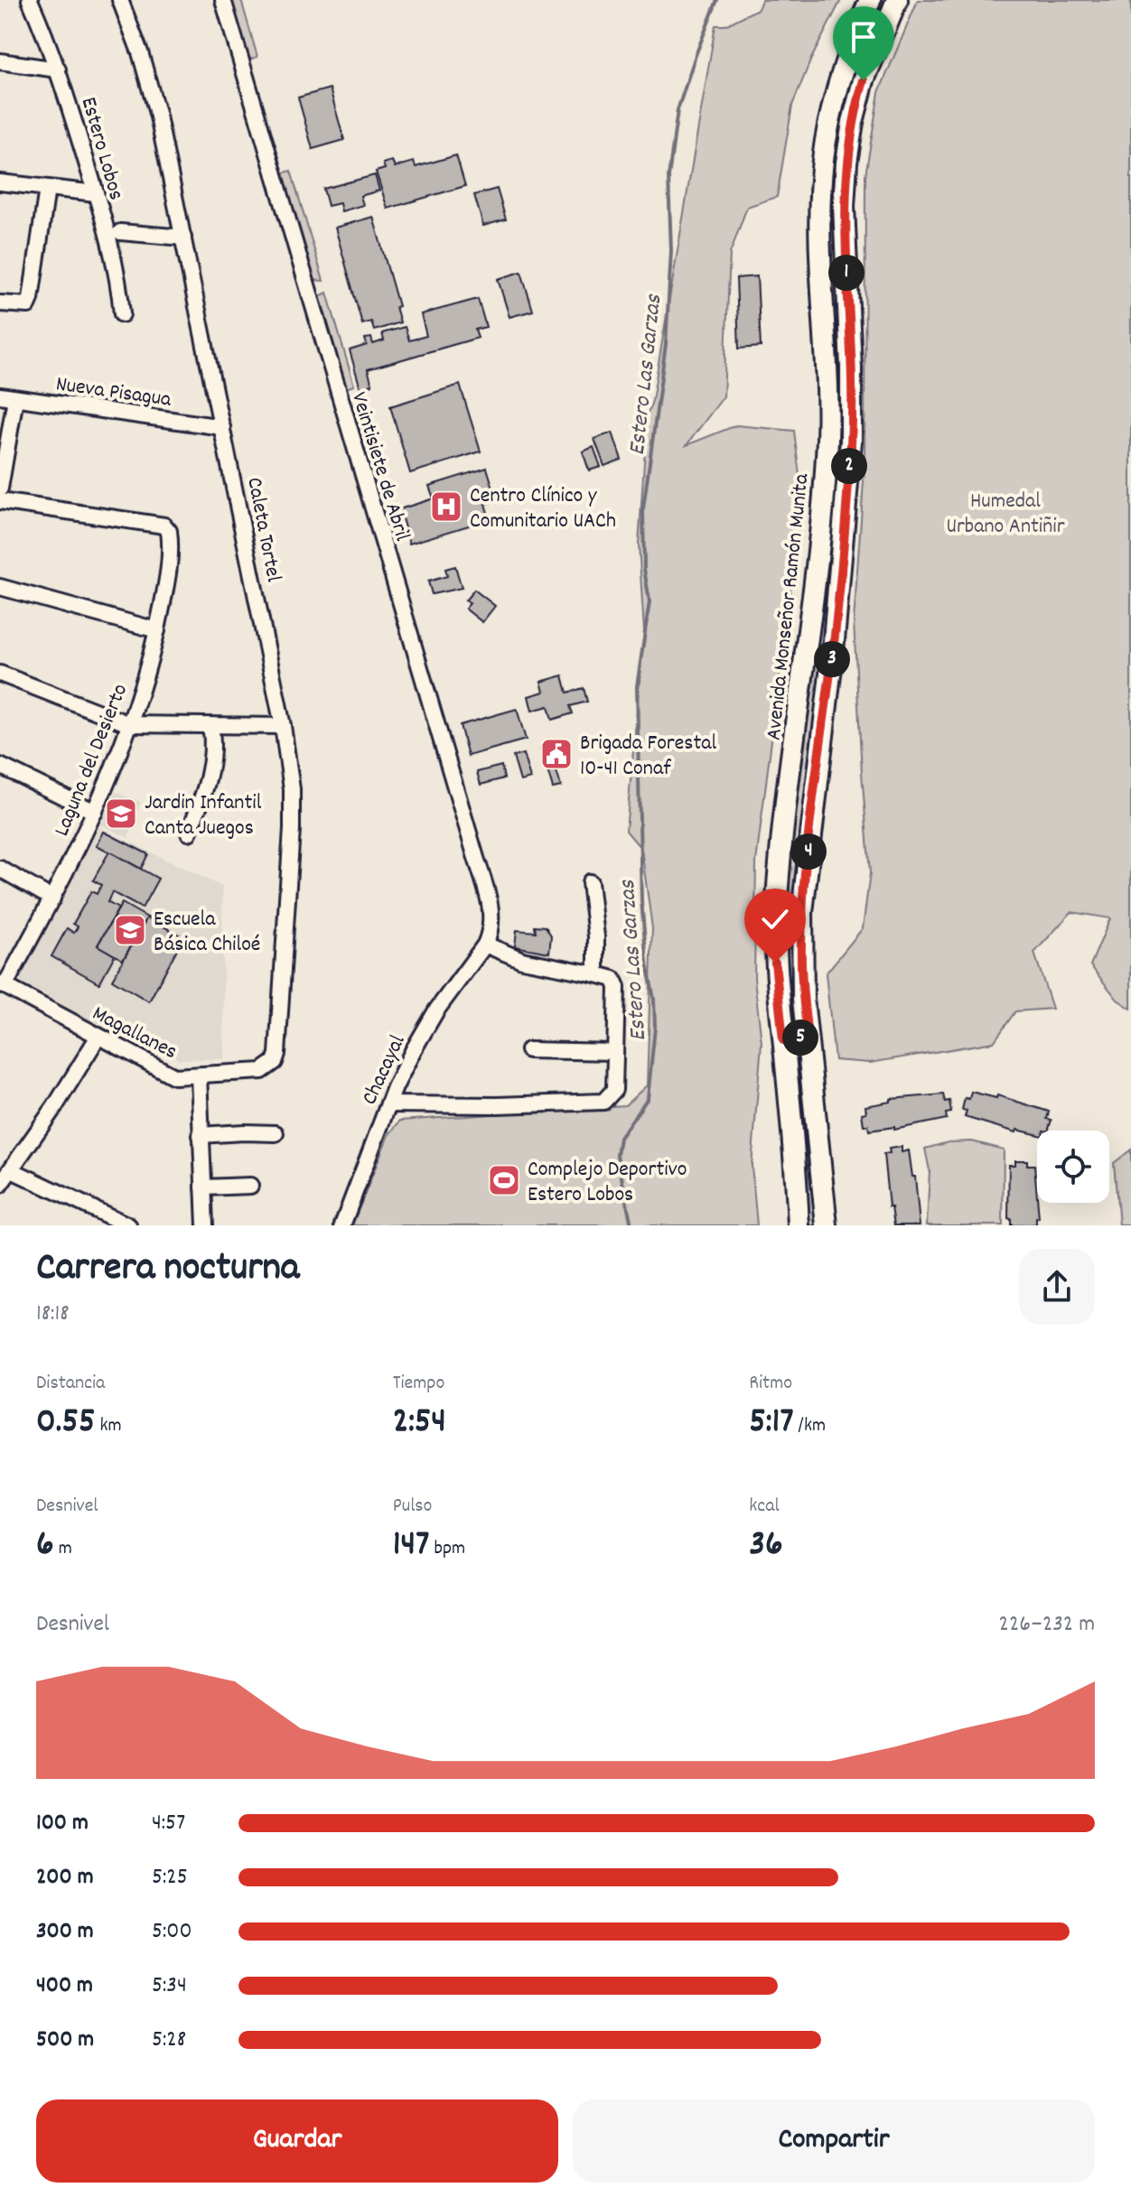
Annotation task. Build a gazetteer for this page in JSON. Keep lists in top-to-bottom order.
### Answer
{
  "streets": {
    "main road": ["Avenida Monseñor Ramón Munita"],
    "street": [
      "Estero Lobos",
      "Nueva Pisagua",
      "Veintisiete de Abril",
      "Caleta Tortel",
      "Laguna del Desierto",
      "Magallanes",
      "Chacayal"
    ]
  },
  "crossings": [
    ["Nueva Pisagua", "Caleta Tortel"],
    ["Veintisiete de Abril", "Chacayal"],
    ["Caleta Tortel", "Magallanes"],
    ["Laguna del Desierto", "Magallanes"]
  ],
  "water": ["Estero Las Garzas"],
  "parks": ["Humedal Urbano Antiñir"],
  "places": {
    "hospital": ["Centro Clínico y Comunitario UACh"],
    "public building": ["Brigada Forestal 10-41 Conaf"],
    "school or university": ["Jardin Infantil Canta Juegos", "Escuela Básica Chiloé"],
    "sports": ["Complejo Deportivo Estero Lobos"]
  },
  "page": {
    "pins": [
      "1",
      "2",
      "3",
      "4",
      "5"
    ],
    "heading": ["Carrera nocturna", "18:18"],
    "stats": [
      ["Distancia", "0.55 km"],
      ["Tiempo", "2:54"],
      ["Ritmo", "5:17 /km"],
      ["Desnivel", "6 m"],
      ["Pulso", "147 bpm"],
      ["kcal", "36"]
    ],
    "chart": ["Desnivel", "226–232 m"],
    "list": [
      {
        "name": "100 m",
        "note": "4:57"
      },
      {
        "name": "200 m",
        "note": "5:25"
      },
      {
        "name": "300 m",
        "note": "5:00"
      },
      {
        "name": "400 m",
        "note": "5:34"
      },
      {
        "name": "500 m",
        "note": "5:28"
      }
    ],
    "buttons": ["Guardar", "Compartir"]
  }
}
